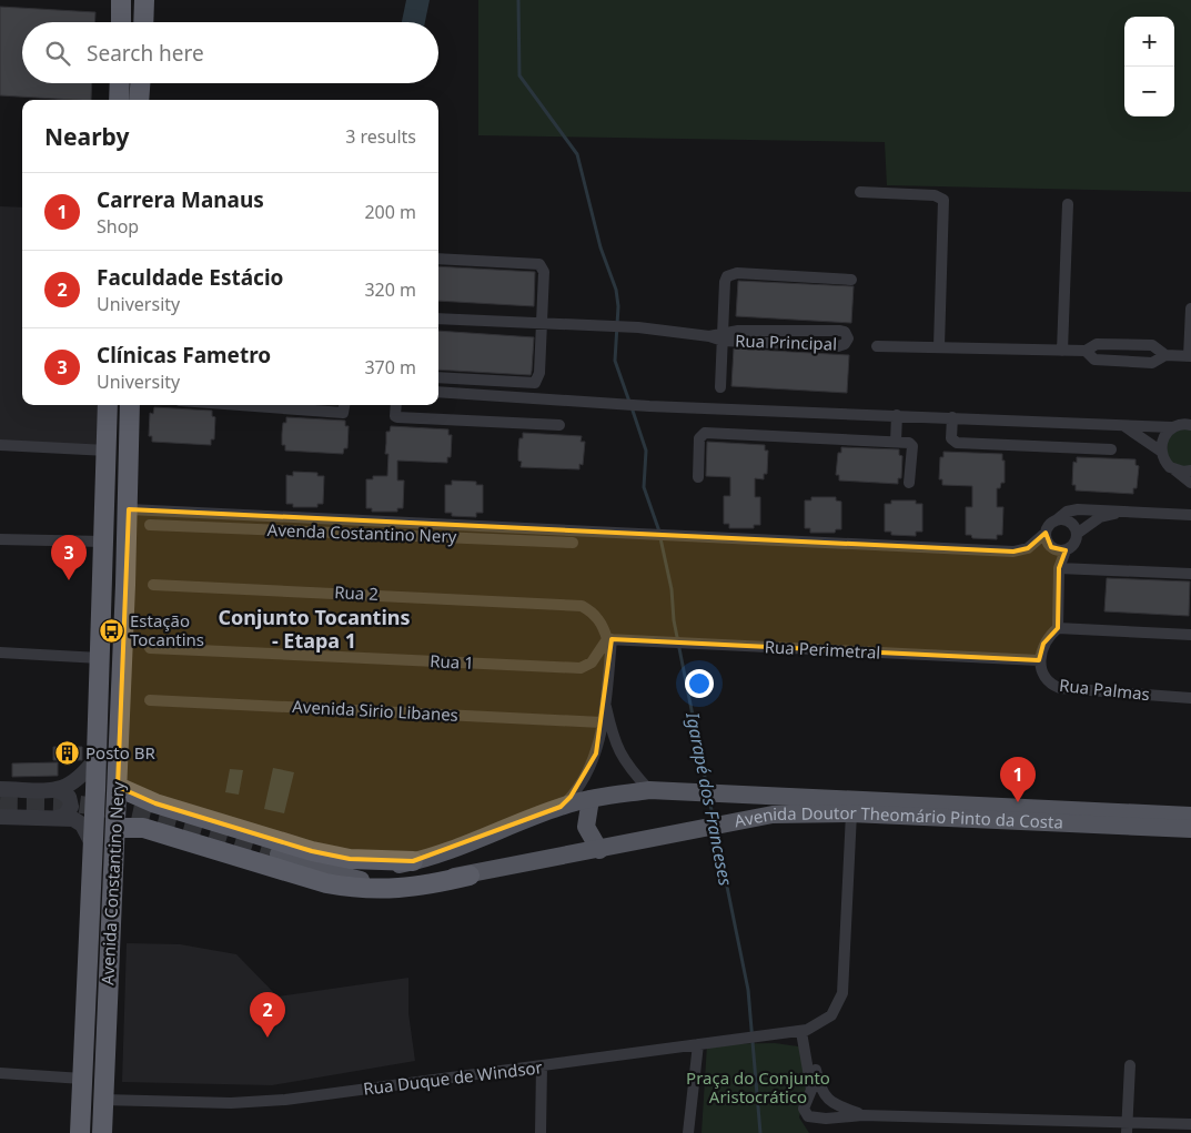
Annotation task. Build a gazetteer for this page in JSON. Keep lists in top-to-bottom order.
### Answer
{
  "streets": {
    "highway": ["Avenida Constantino Nery"],
    "main road": ["Avenida Doutor Theomário Pinto da Costa"],
    "street": [
      "Rua Principal",
      "Avenda Costantino Nery",
      "Rua 2",
      "Rua Perimetral",
      "Rua 1",
      "Rua Palmas",
      "Avenida Sirio Libanes",
      "Rua Duque de Windsor"
    ]
  },
  "crossings": [
    ["Rua 2", "Rua Perimetral"],
    ["Rua 2", "Rua 1"],
    ["Rua Perimetral", "Rua 1"],
    ["Rua Perimetral", "Rua Palmas"],
    ["Avenida Doutor Theomário Pinto da Costa", "Rua Duque de Windsor"],
    ["Avenida Constantino Nery", "Rua Duque de Windsor"]
  ],
  "districts": ["Conjunto Tocantins - Etapa 1"],
  "water": ["Igarapé dos Franceses"],
  "parks": ["Praça do Conjunto Aristocrático"],
  "places": {
    "bus stop": ["Estação Tocantins"],
    "building": ["Posto BR"]
  },
  "page": {
    "map_buttons": ["+", "−"],
    "search": "Search here",
    "heading": ["Nearby", "3 results"],
    "list": [
      {
        "mark": "1",
        "name": "Carrera Manaus",
        "note": "Shop",
        "value": "200 m"
      },
      {
        "mark": "2",
        "name": "Faculdade Estácio",
        "note": "University",
        "value": "320 m"
      },
      {
        "mark": "3",
        "name": "Clínicas Fametro",
        "note": "University",
        "value": "370 m"
      }
    ],
    "pins": ["3", "1", "2"]
  }
}
